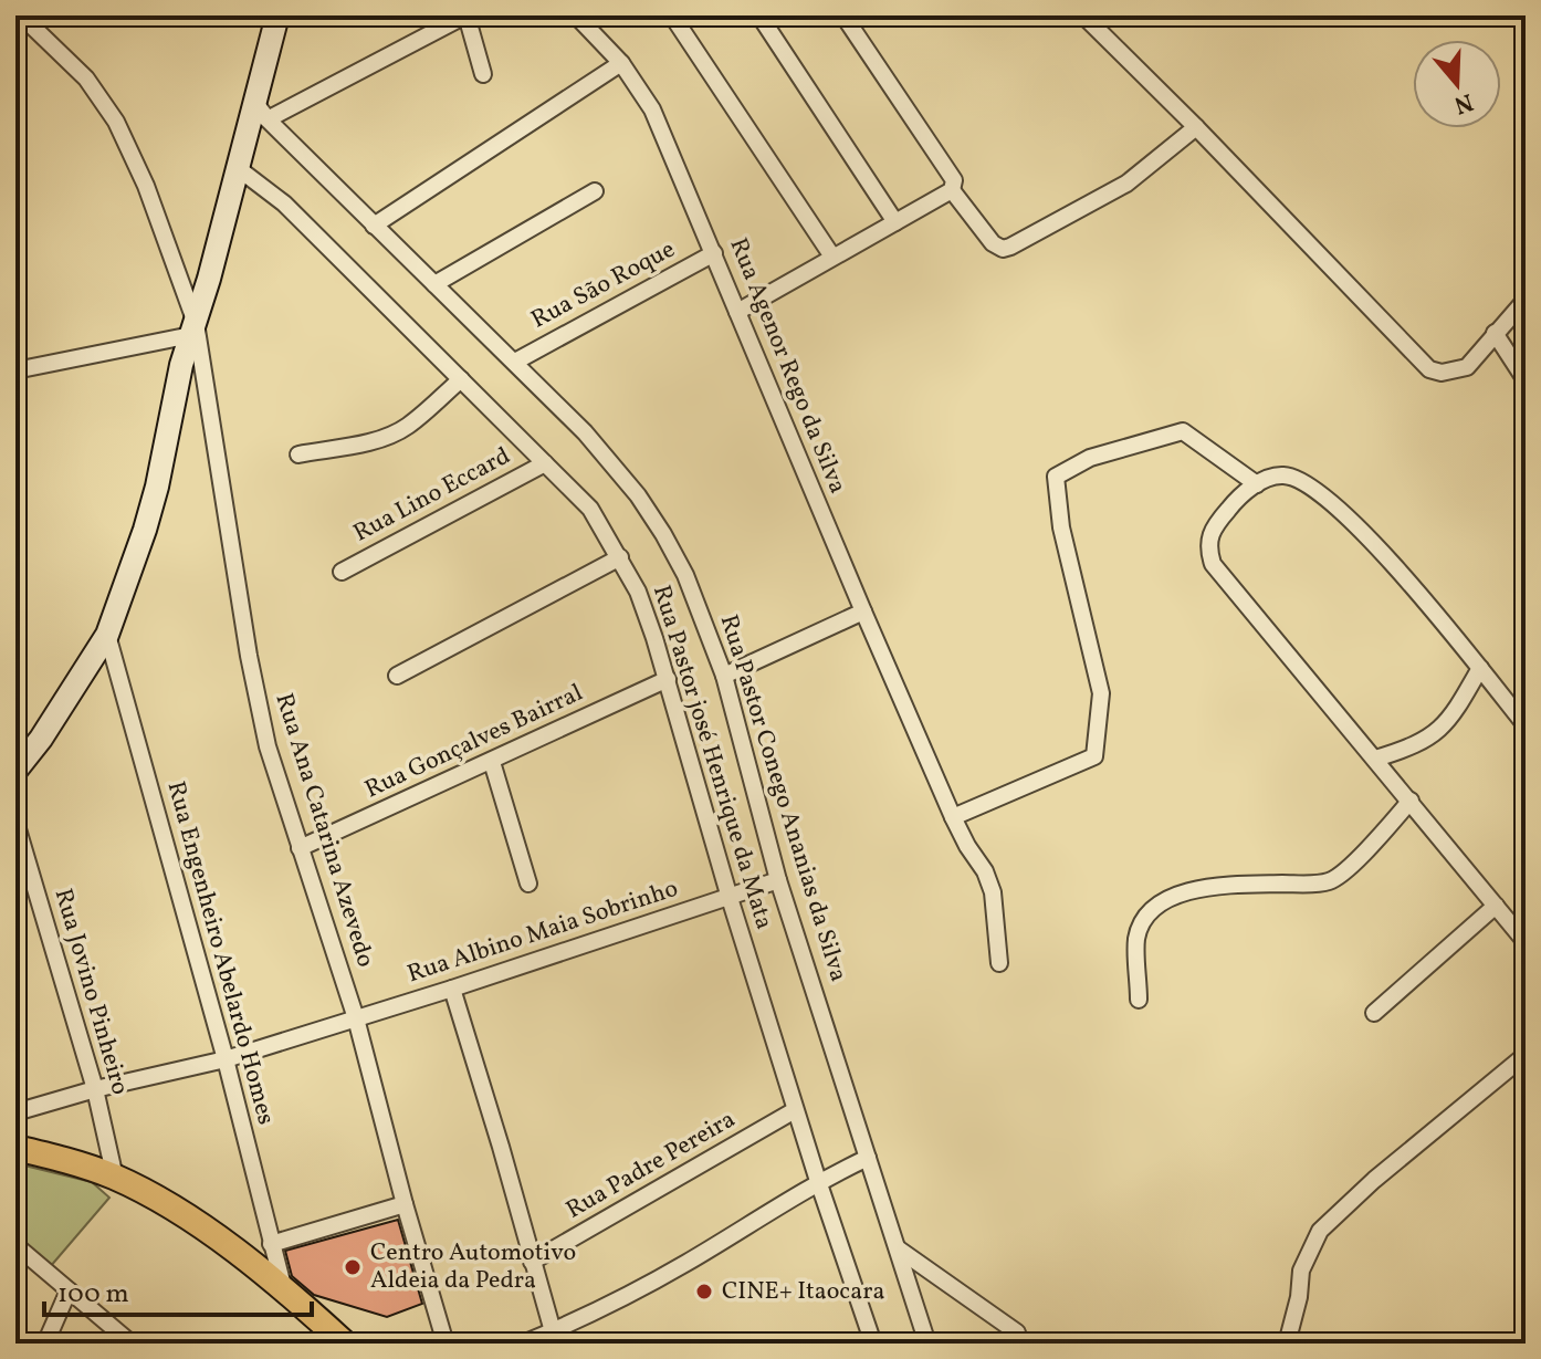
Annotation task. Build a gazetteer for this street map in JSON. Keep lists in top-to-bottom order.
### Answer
{
  "streets": {
    "street": [
      "Rua São Roque",
      "Rua Agenor Rego da Silva",
      "Rua Lino Eccard",
      "Rua Gonçalves Bairral",
      "Rua Pastor josé Henrique da Mata",
      "Rua Pastor Conego Ananias da Silva",
      "Rua Ana Catarina Azevedo",
      "Rua Albino Maia Sobrinho",
      "Rua Engenheiro Abelardo Homes",
      "Rua Jovino Pinheiro",
      "Rua Padre Pereira"
    ]
  },
  "crossings": [
    ["Rua São Roque", "Rua Agenor Rego da Silva"],
    ["Rua São Roque", "Rua Pastor Conego Ananias da Silva"],
    ["Rua Lino Eccard", "Rua Pastor josé Henrique da Mata"],
    ["Rua Gonçalves Bairral", "Rua Pastor josé Henrique da Mata"],
    ["Rua Gonçalves Bairral", "Rua Ana Catarina Azevedo"],
    ["Rua Pastor josé Henrique da Mata", "Rua Albino Maia Sobrinho"],
    ["Rua Pastor josé Henrique da Mata", "Rua Padre Pereira"],
    ["Rua Pastor Conego Ananias da Silva", "Rua Albino Maia Sobrinho"],
    ["Rua Ana Catarina Azevedo", "Rua Albino Maia Sobrinho"],
    ["Rua Albino Maia Sobrinho", "Rua Engenheiro Abelardo Homes"],
    ["Rua Albino Maia Sobrinho", "Rua Jovino Pinheiro"]
  ],
  "places": ["Centro Automotivo Aldeia da Pedra", "CINE+ Itaocara"],
  "scale_bar": "100 m",
  "north": "bottom"
}
